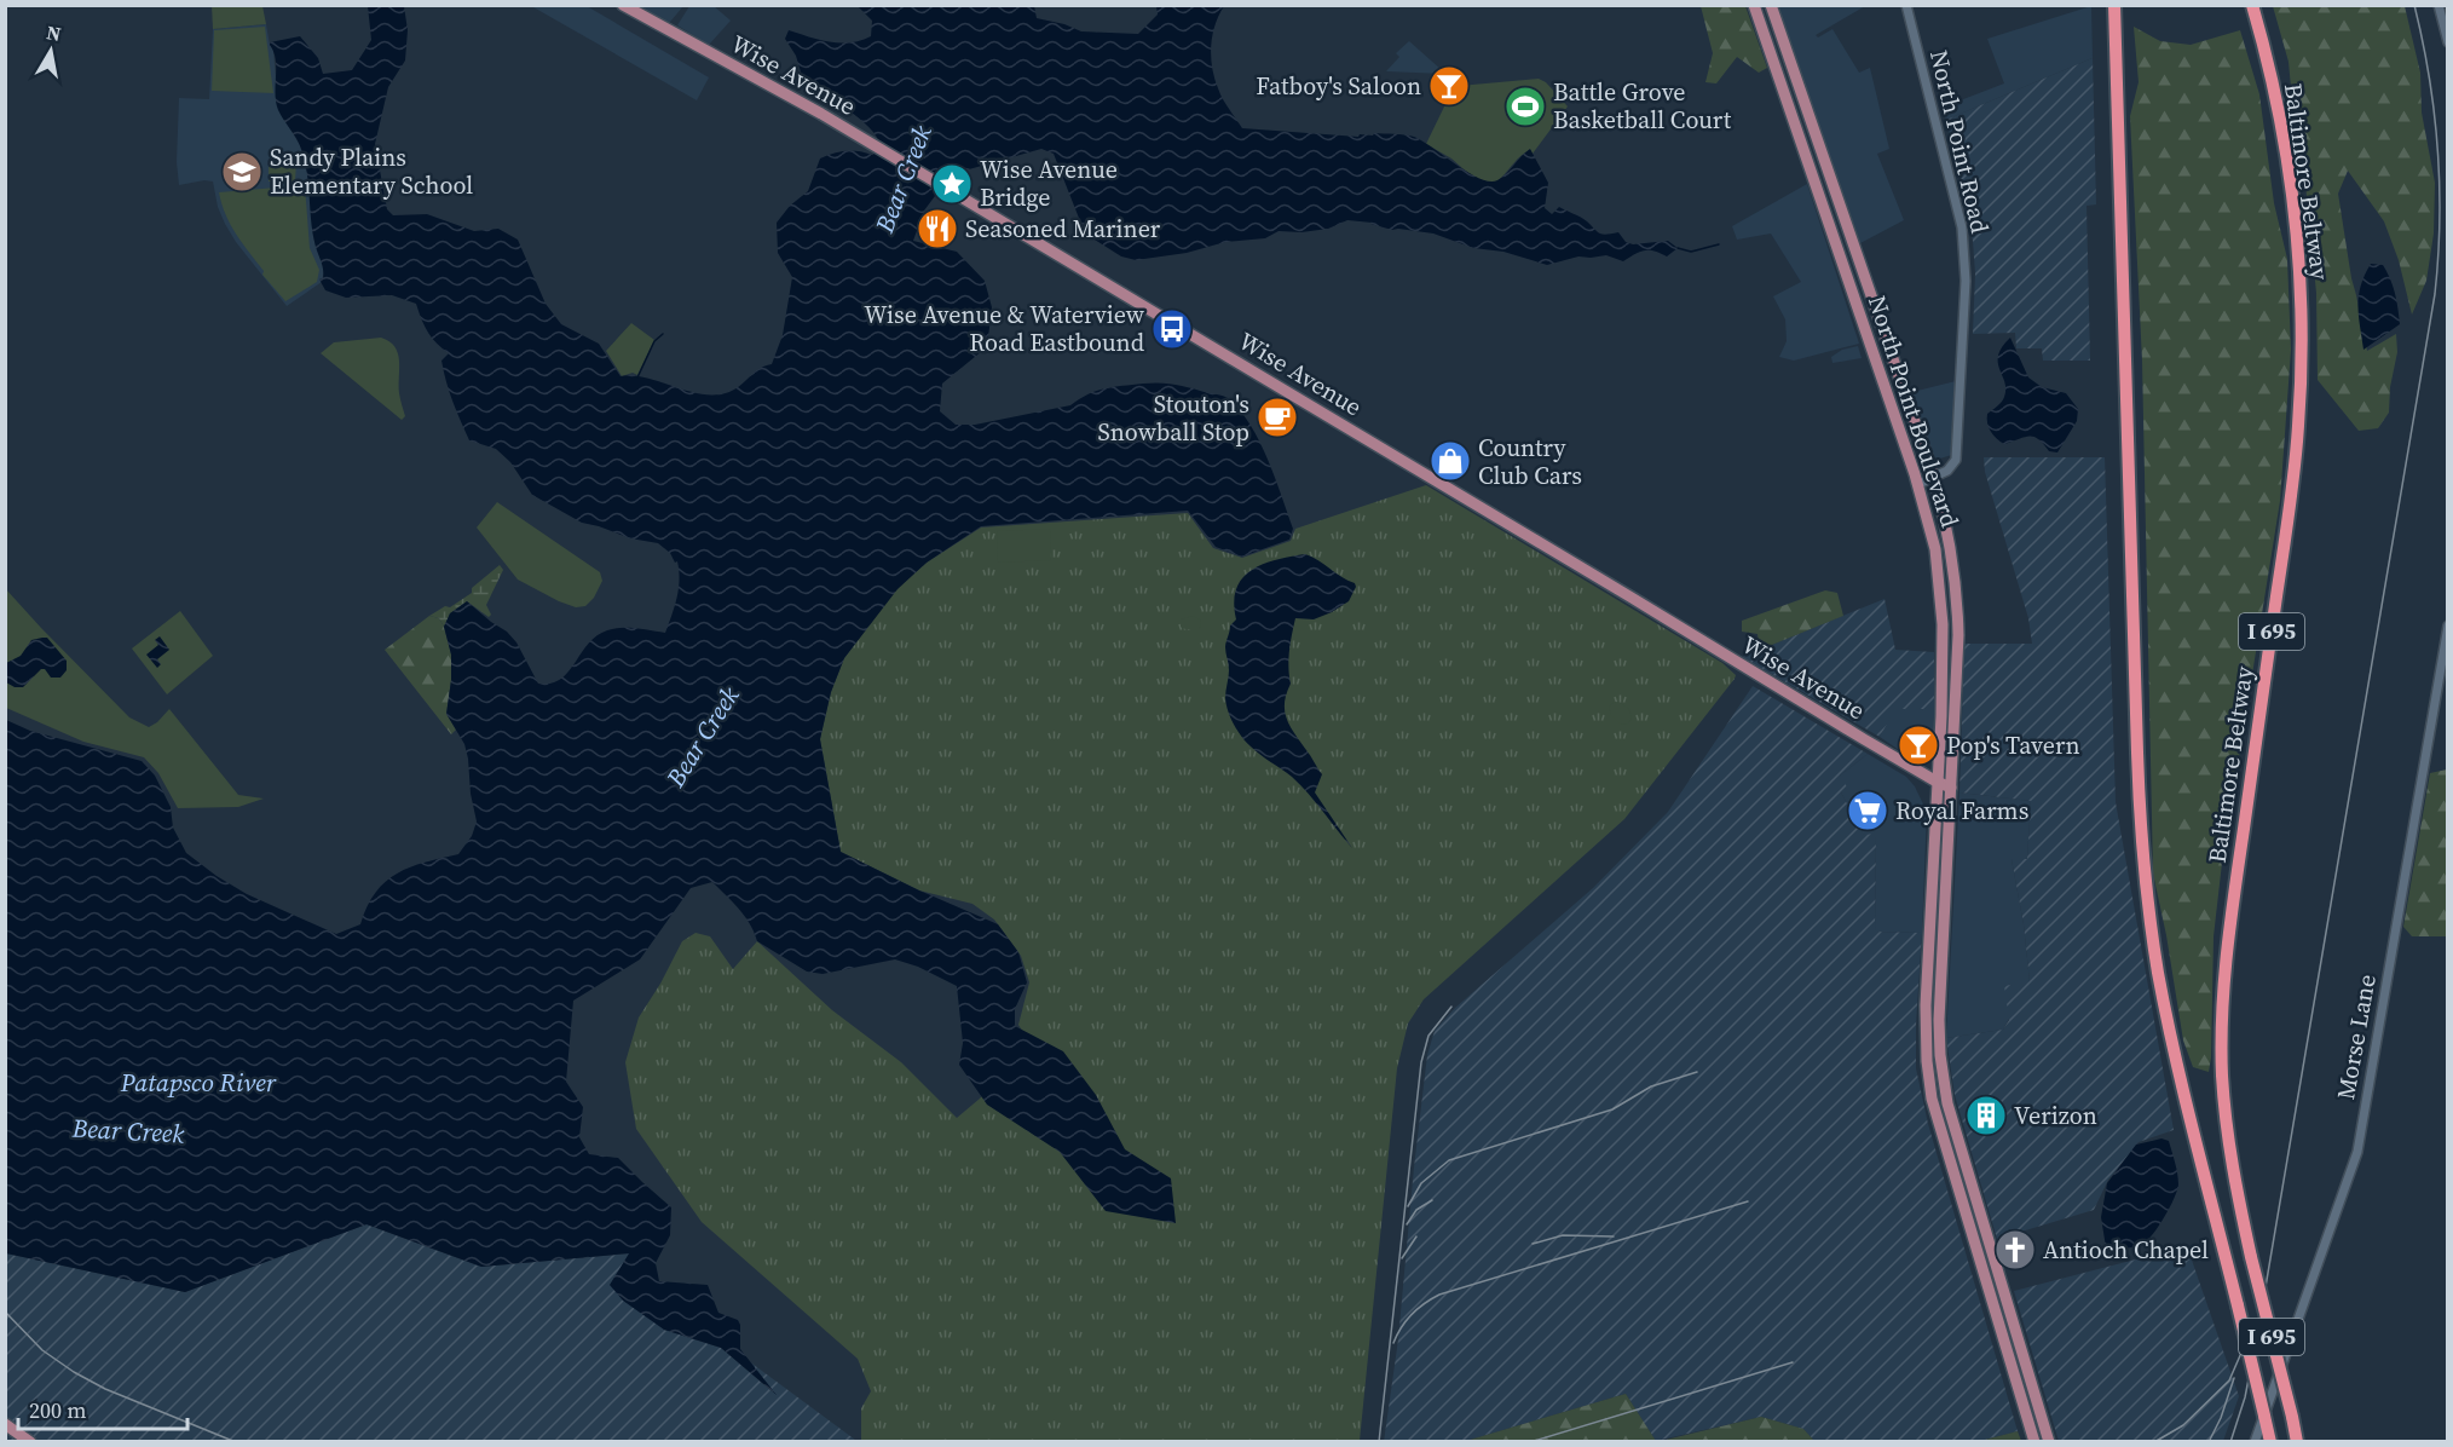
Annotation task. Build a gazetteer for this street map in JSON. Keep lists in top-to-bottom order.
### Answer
{
  "streets": {
    "highway": ["Baltimore Beltway", "I 695"],
    "main road": ["Wise Avenue", "North Point Boulevard"],
    "street": ["North Point Road", "Morse Lane"]
  },
  "crossings": [
    ["Wise Avenue", "North Point Boulevard"],
    ["North Point Road", "North Point Boulevard"]
  ],
  "water": ["Bear Creek", "Patapsco River"],
  "places": {
    "bar": ["Fatboy's Saloon", "Pop's Tavern"],
    "sports": ["Battle Grove Basketball Court"],
    "school or university": ["Sandy Plains Elementary School"],
    "place": ["Wise Avenue Bridge"],
    "restaurant": ["Seasoned Mariner"],
    "bus stop": ["Wise Avenue & Waterview Road Eastbound"],
    "cafe": ["Stouton's Snowball Stop"],
    "shop": ["Country Club Cars"],
    "supermarket": ["Royal Farms"],
    "building": ["Verizon"],
    "church": ["Antioch Chapel"]
  },
  "scale_bar": "200 m",
  "north": "top"
}
